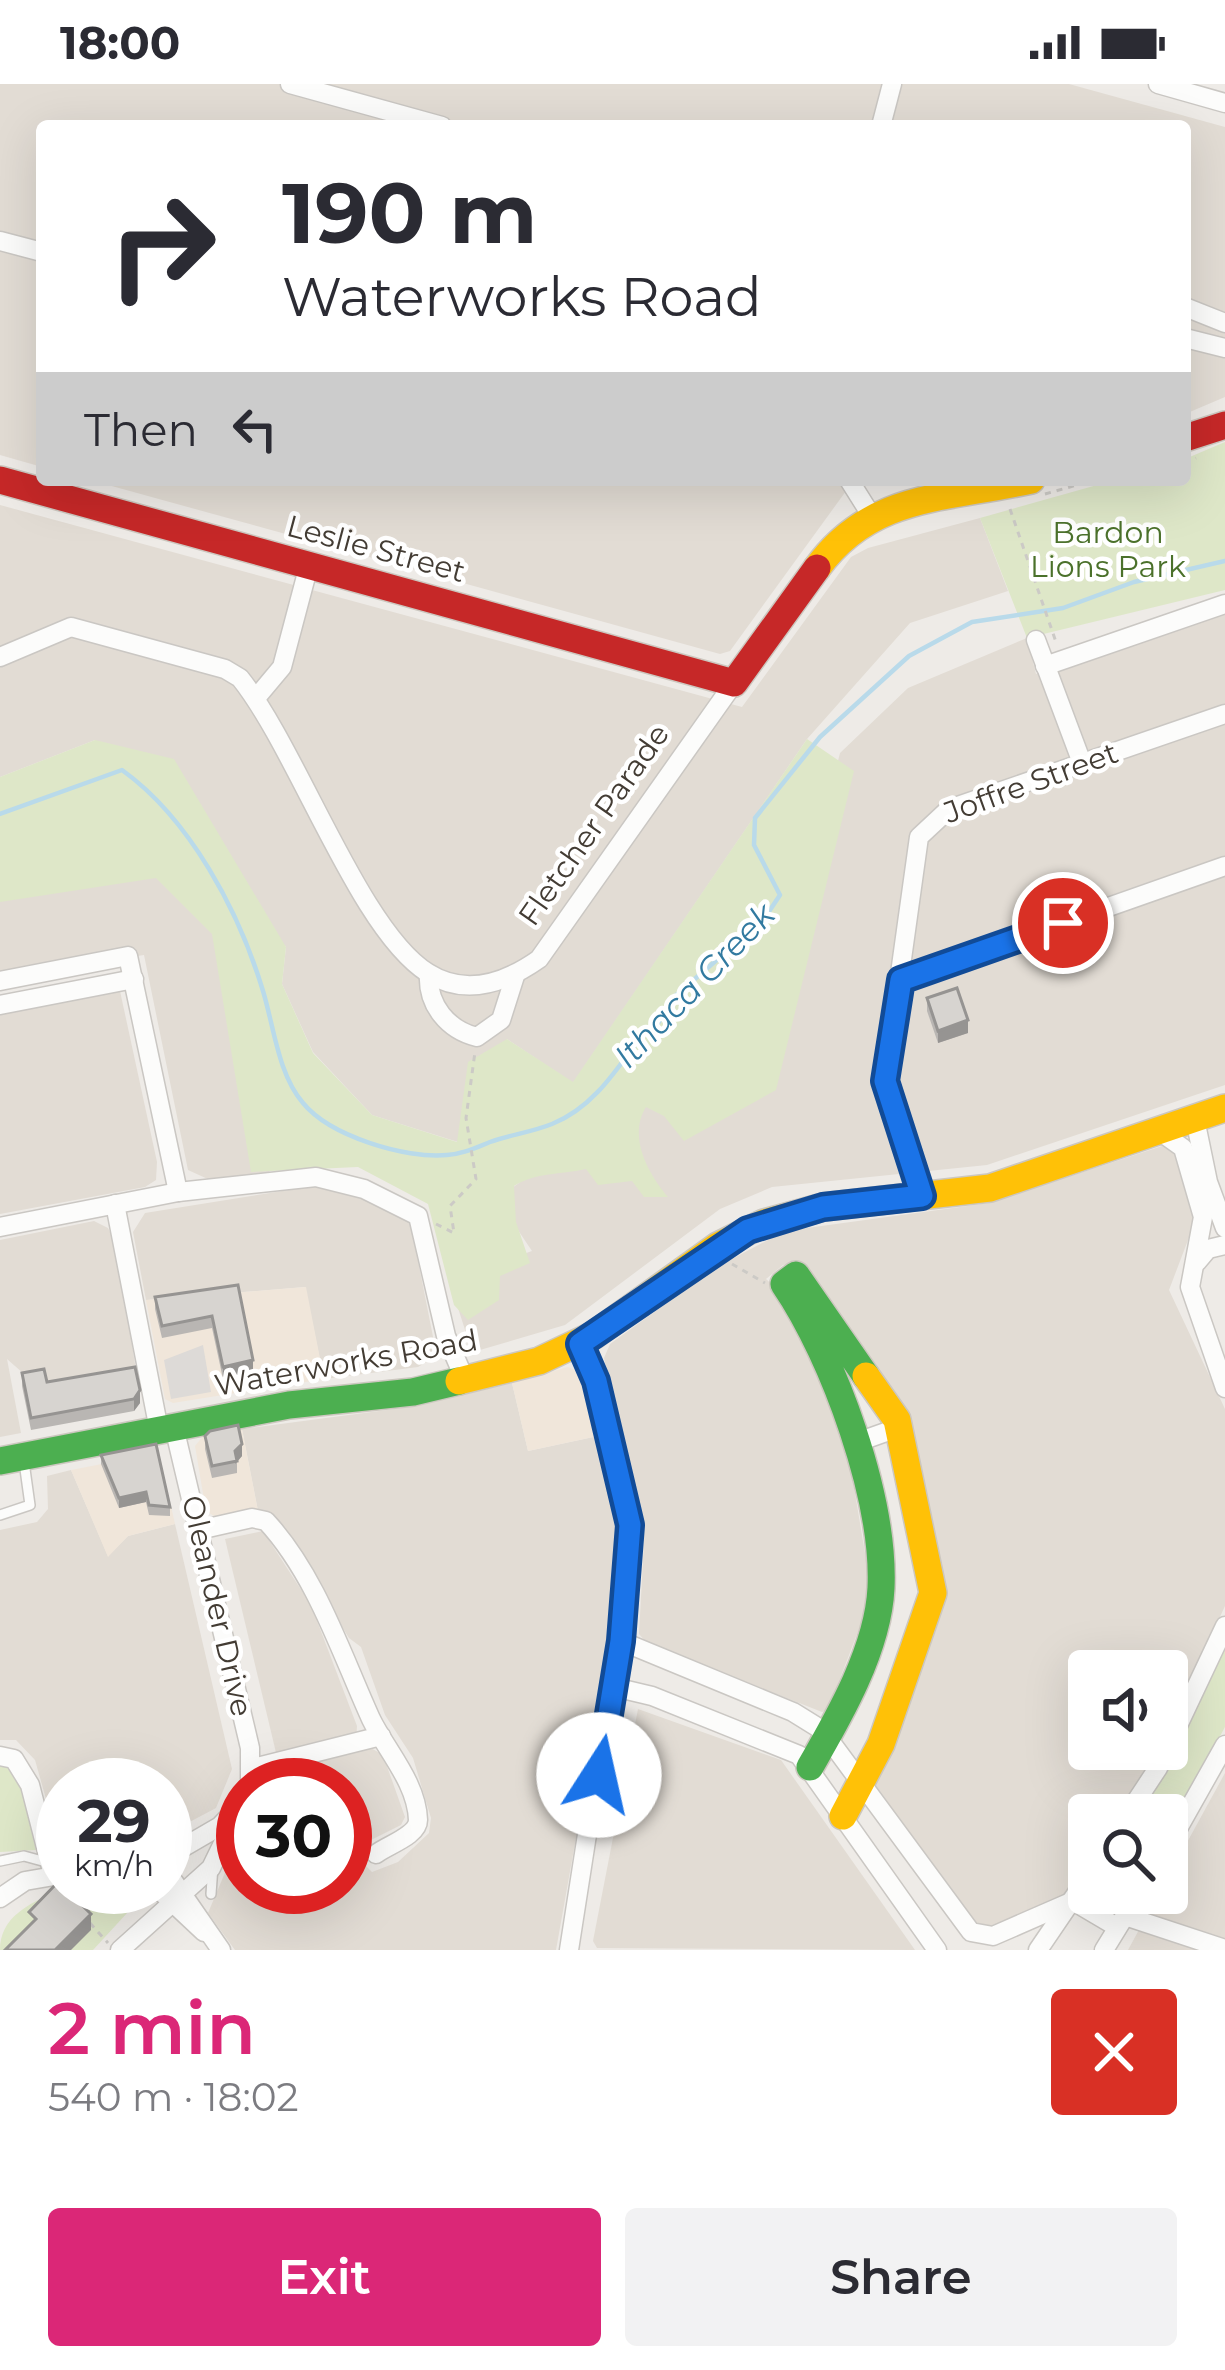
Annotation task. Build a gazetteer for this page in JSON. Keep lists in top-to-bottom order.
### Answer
{
  "streets": {
    "street": [
      "Leslie Street",
      "Joffre Street",
      "Fletcher Parade",
      "Waterworks Road",
      "Oleander Drive"
    ]
  },
  "crossings": [
    ["Leslie Street", "Fletcher Parade"],
    ["Joffre Street", "Waterworks Road"],
    ["Waterworks Road", "Oleander Drive"]
  ],
  "water": ["Ithaca Creek"],
  "parks": ["Bardon Lions Park"],
  "page": {
    "status": "18:00",
    "turn": ["190 m", "Waterworks Road"],
    "then": "Then",
    "speed": "29 km/h",
    "limit": "30",
    "heading": ["2 min", "540 m · 18:02"],
    "buttons": ["Exit", "Share"]
  }
}
